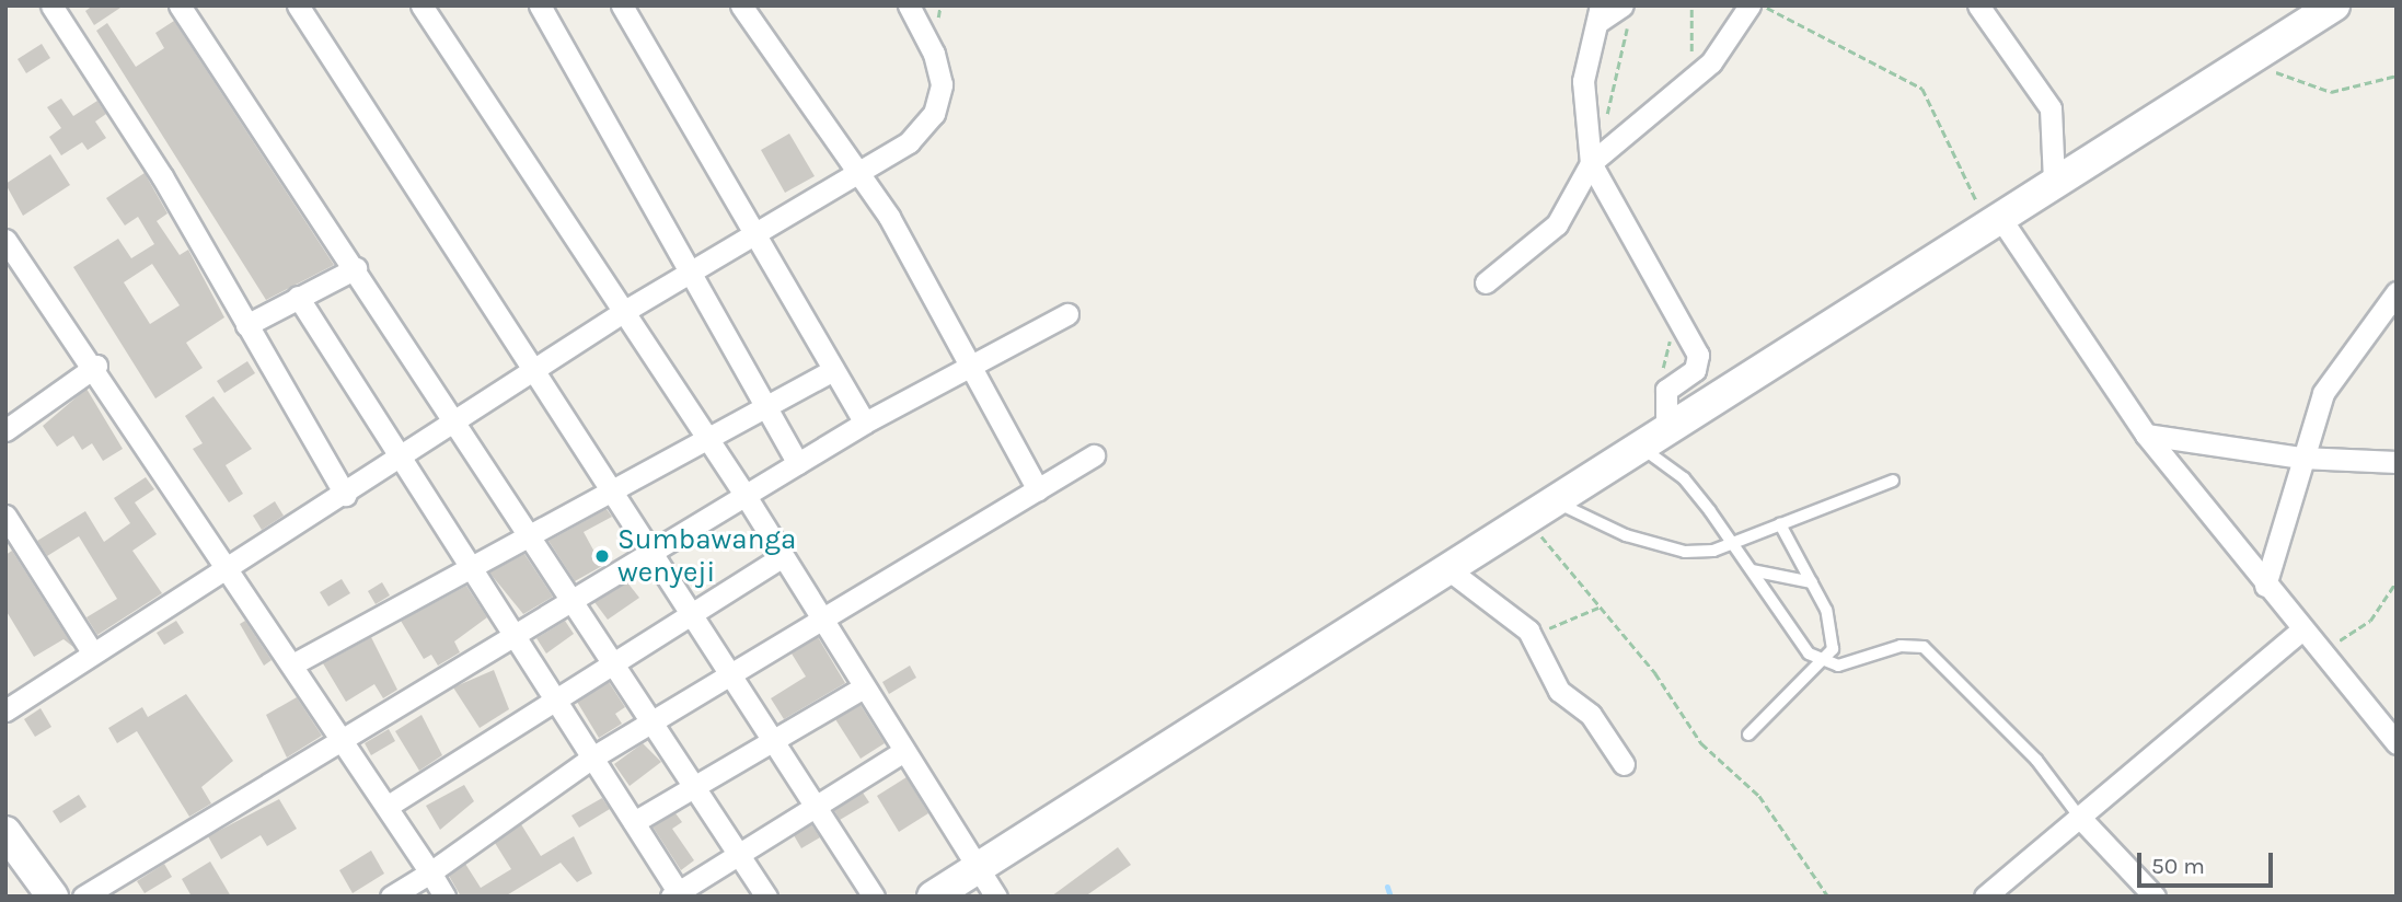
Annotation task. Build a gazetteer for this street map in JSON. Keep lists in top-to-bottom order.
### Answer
{
  "places": ["Sumbawanga wenyeji"],
  "scale_bar": "50 m"
}
